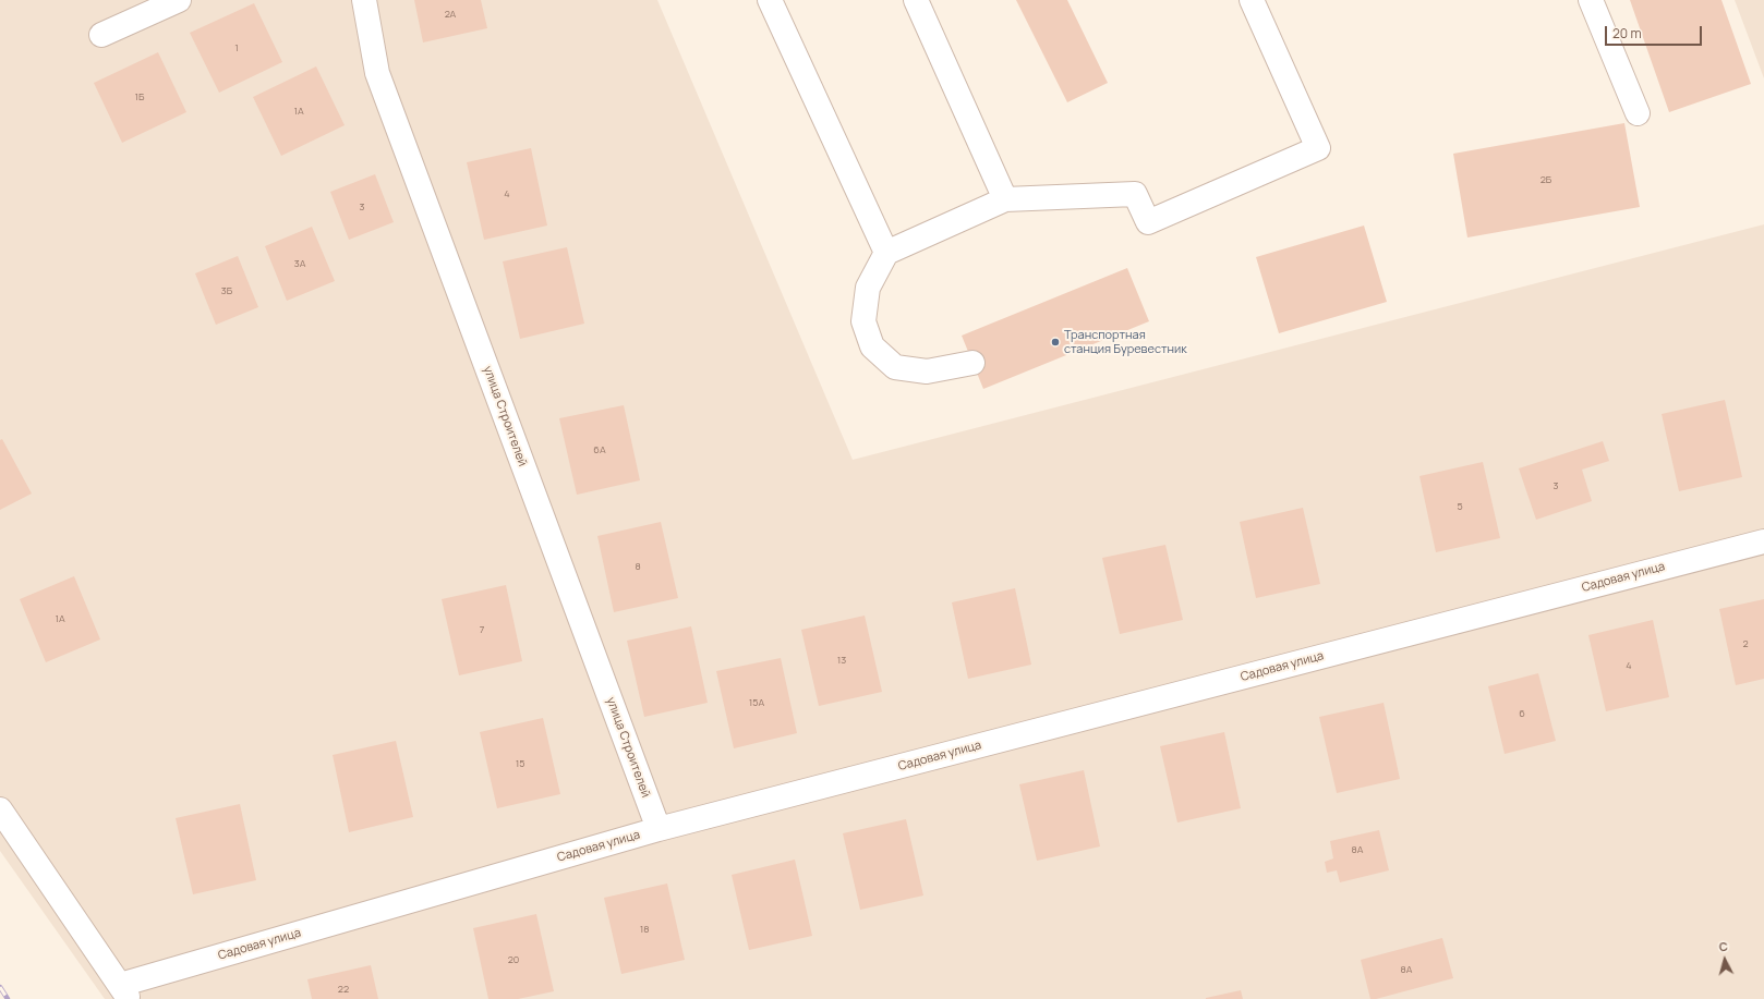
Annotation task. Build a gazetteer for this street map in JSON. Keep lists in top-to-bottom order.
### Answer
{
  "streets": {
    "street": ["улица Строителей", "Садовая улица"]
  },
  "crossings": [
    ["улица Строителей", "Садовая улица"]
  ],
  "places": ["Транспортная станция Буревестник"],
  "house_numbers": [
    "2А",
    "1",
    "1Б",
    "1А",
    "2Б",
    "4",
    "3",
    "3А",
    "3Б",
    "6А",
    "3",
    "5",
    "8",
    "1А",
    "7",
    "2",
    "13",
    "4",
    "15А",
    "6",
    "15",
    "8А",
    "18",
    "20",
    "8А",
    "22"
  ],
  "scale_bar": "20 m",
  "north": "top"
}
